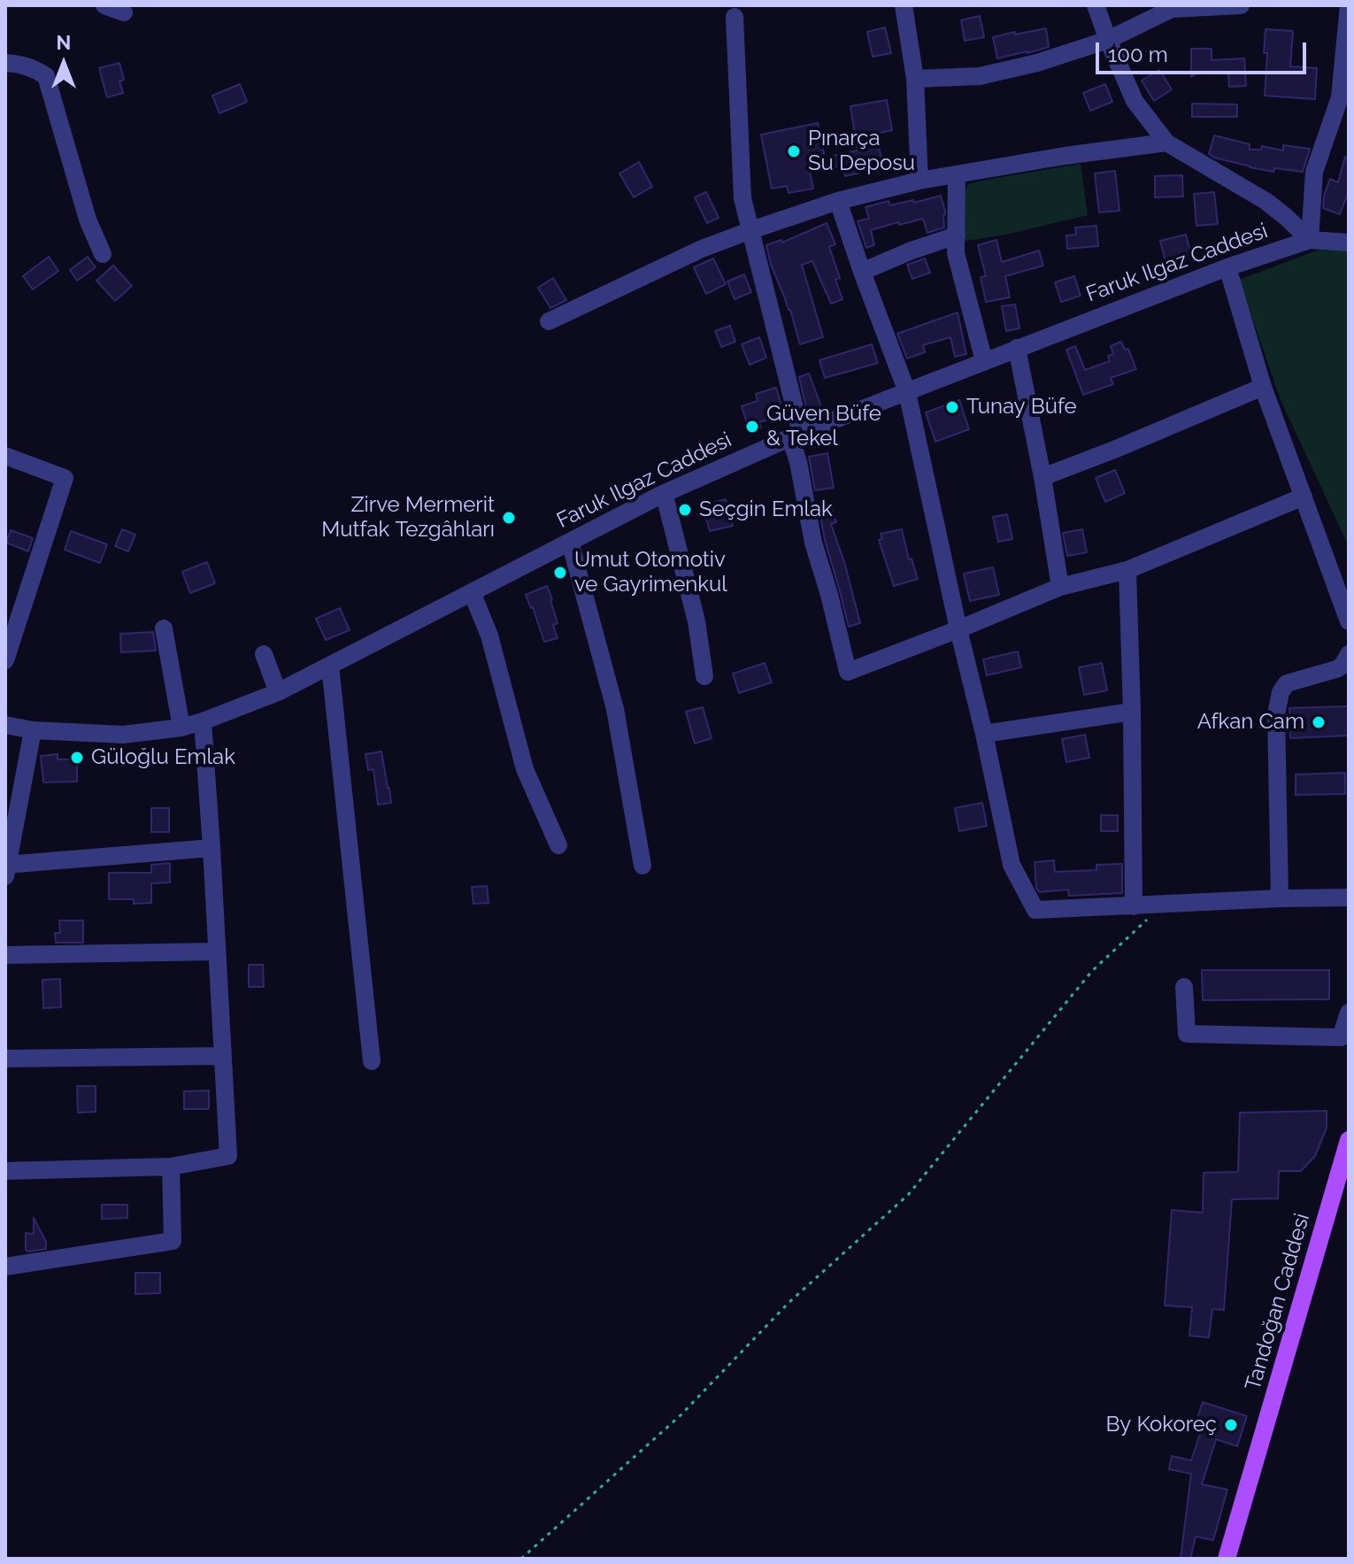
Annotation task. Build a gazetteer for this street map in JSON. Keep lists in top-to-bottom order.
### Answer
{
  "streets": {
    "main road": ["Tandoğan Caddesi"],
    "street": ["Faruk Ilgaz Caddesi"]
  },
  "places": [
    "Pınarça Su Deposu",
    "Tunay Büfe",
    "Güven Büfe & Tekel",
    "Seçgin Emlak",
    "Zirve Mermerit Mutfak Tezgâhları",
    "Umut Otomotiv ve Gayrimenkul",
    "Afkan Cam",
    "Güloğlu Emlak",
    "By Kokoreç"
  ],
  "scale_bar": "100 m",
  "north": "top"
}
